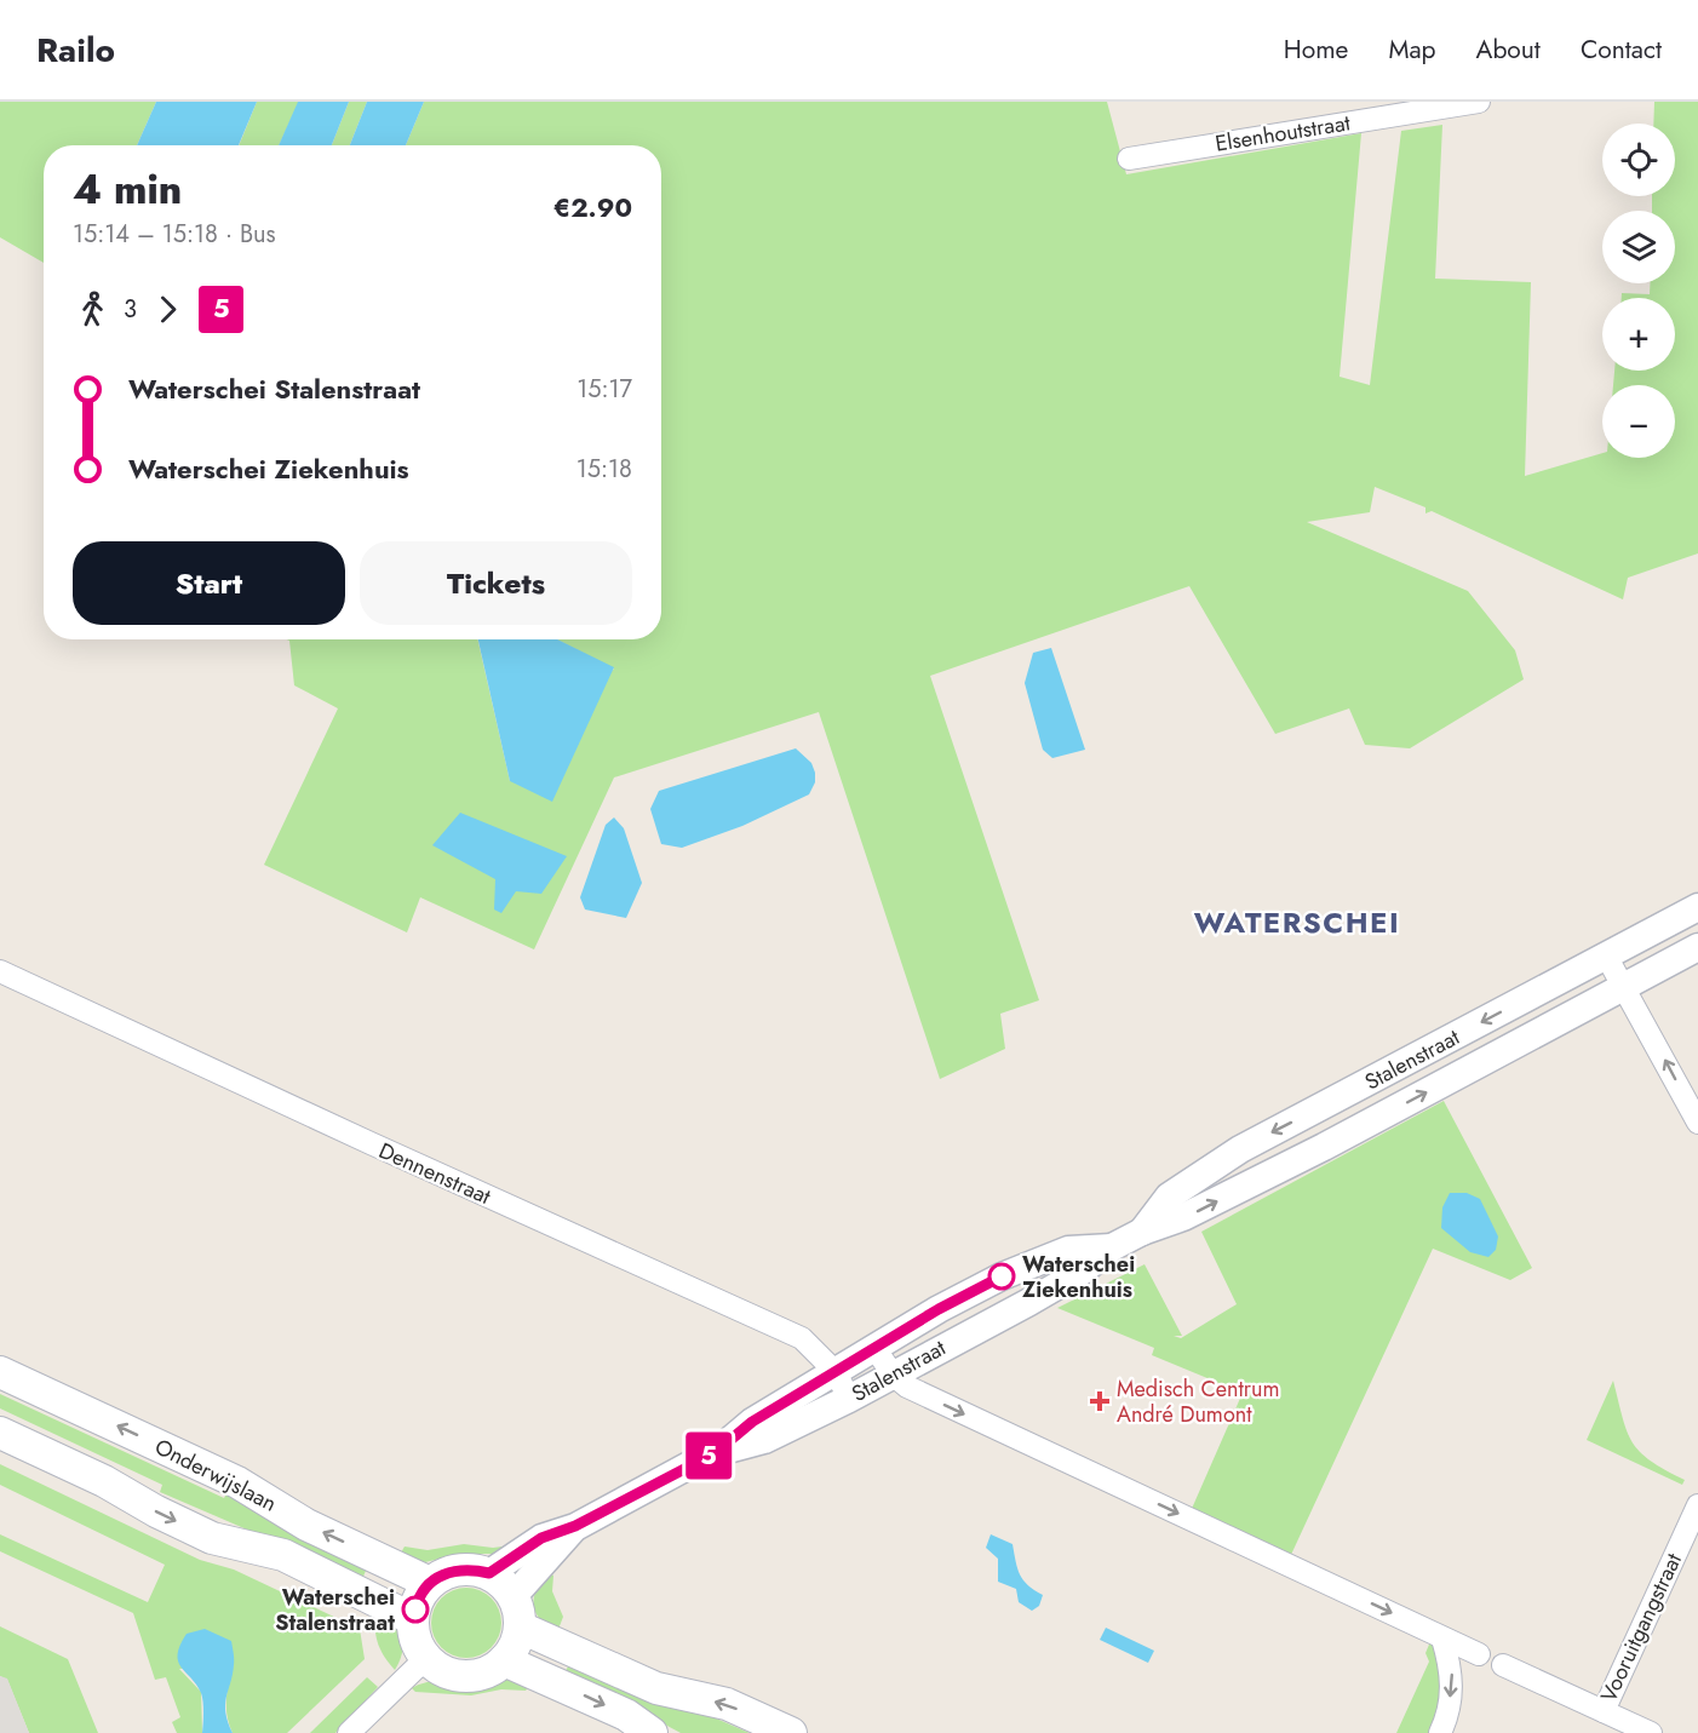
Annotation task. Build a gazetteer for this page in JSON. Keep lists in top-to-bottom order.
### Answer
{
  "streets": {
    "main road": ["Onderwijslaan"],
    "street": [
      "Elsenhoutstraat",
      "Stalenstraat",
      "Dennenstraat",
      "Vooruitgangstraat"
    ]
  },
  "crossings": [
    ["Stalenstraat", "Dennenstraat"],
    ["Stalenstraat", "Onderwijslaan"]
  ],
  "districts": ["WATERSCHEI"],
  "places": {
    "other": ["Waterschei Ziekenhuis", "Waterschei Stalenstraat"],
    "health": ["Medisch Centrum André Dumont"]
  },
  "lines": ["bus line 5"],
  "page": {
    "header": "Railo",
    "nav": [
      "Home",
      "Map",
      "About",
      "Contact"
    ],
    "on_map": "5",
    "map_buttons": ["+", "−"],
    "heading": ["4 min", "15:14 – 15:18 · Bus", "€2.90"],
    "legs": ["3", "5"],
    "list": [
      {
        "name": "Waterschei Stalenstraat",
        "value": "15:17"
      },
      {
        "name": "Waterschei Ziekenhuis",
        "value": "15:18"
      }
    ],
    "buttons": ["Start", "Tickets"]
  }
}
